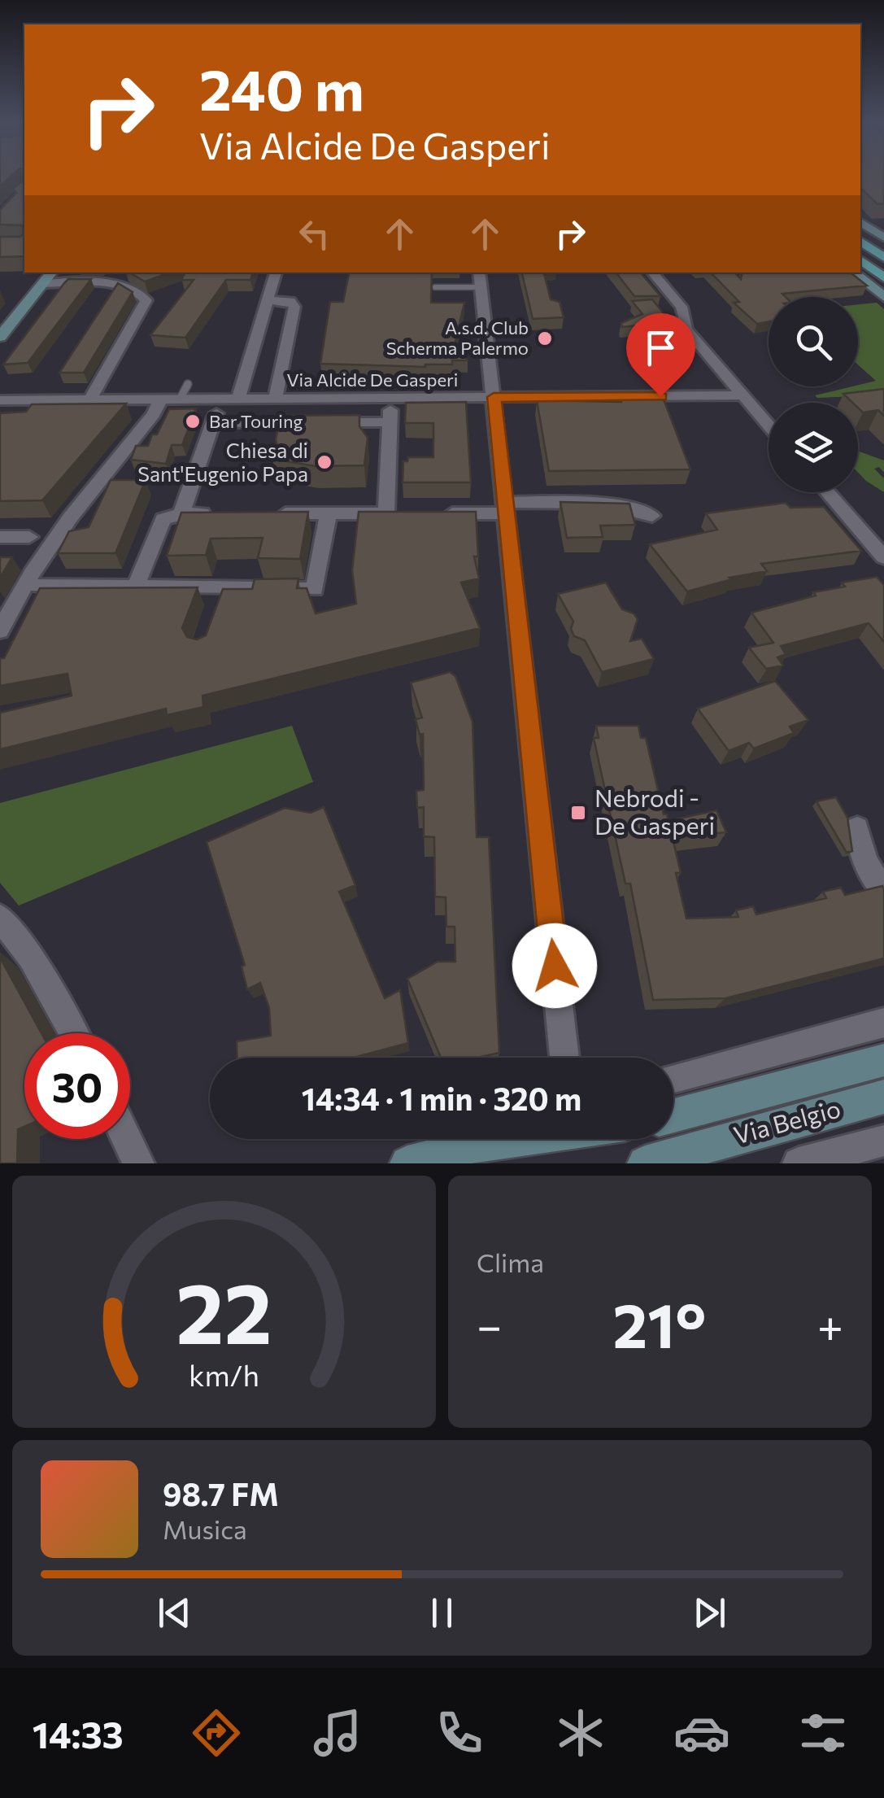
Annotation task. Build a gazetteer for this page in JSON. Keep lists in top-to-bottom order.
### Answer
{
  "streets": {
    "street": ["Via Alcide De Gasperi", "Via Belgio"]
  },
  "places": {
    "other": ["A.s.d. Club Scherma Palermo", "Bar Touring", "Chiesa di Sant'Eugenio Papa"],
    "transit": ["Nebrodi - De Gasperi"]
  },
  "page": {
    "turn": ["240 m", "Via Alcide De Gasperi"],
    "limit": "30",
    "trip": "14:34 · 1 min · 320 m",
    "tile": "Clima",
    "heat": ["−", "21°", "+"],
    "song": ["98.7 FM", "Musica"],
    "tabs": "14:33",
    "gauge": ["22", "km/h"]
  }
}
